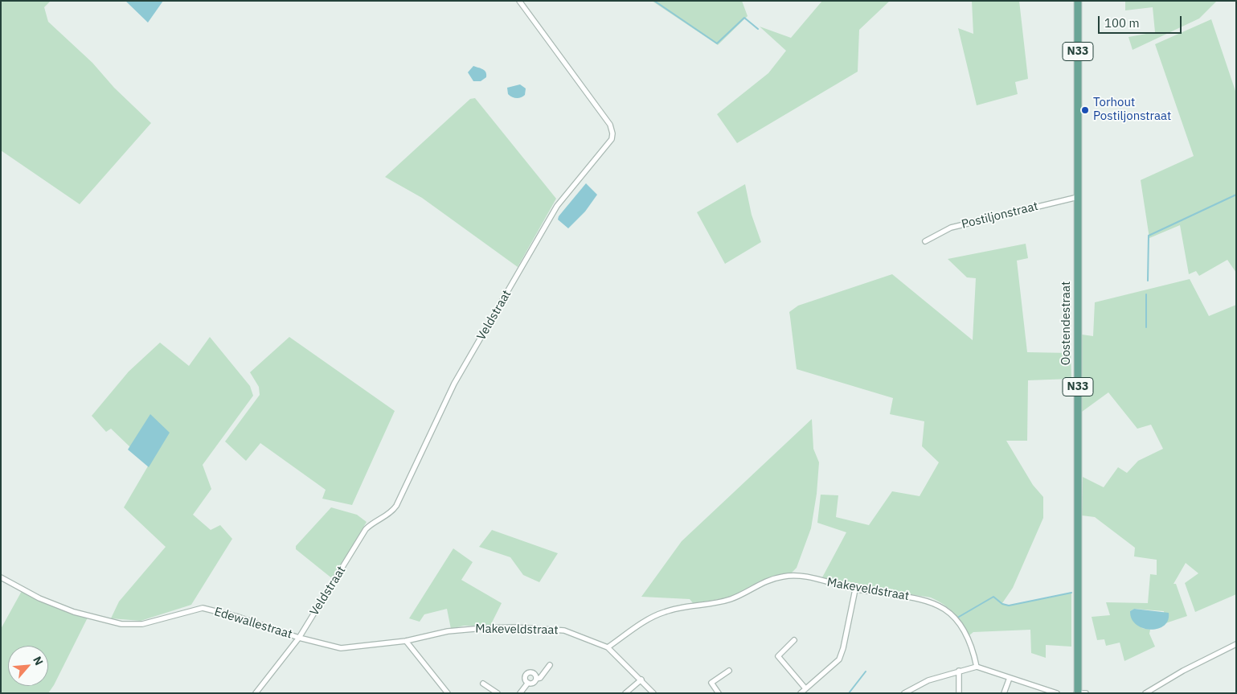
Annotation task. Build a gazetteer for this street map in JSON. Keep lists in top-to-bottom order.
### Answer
{
  "streets": {
    "main road": ["N33", "Oostendestraat"],
    "street": [
      "Postiljonstraat",
      "Veldstraat",
      "Makeveldstraat",
      "Edewallestraat"
    ]
  },
  "crossings": [
    ["Postiljonstraat", "Oostendestraat"],
    ["Veldstraat", "Makeveldstraat"],
    ["Veldstraat", "Edewallestraat"],
    ["Makeveldstraat", "Edewallestraat"]
  ],
  "places": ["Torhout Postiljonstraat"],
  "scale_bar": "100 m",
  "north": "top right"
}
